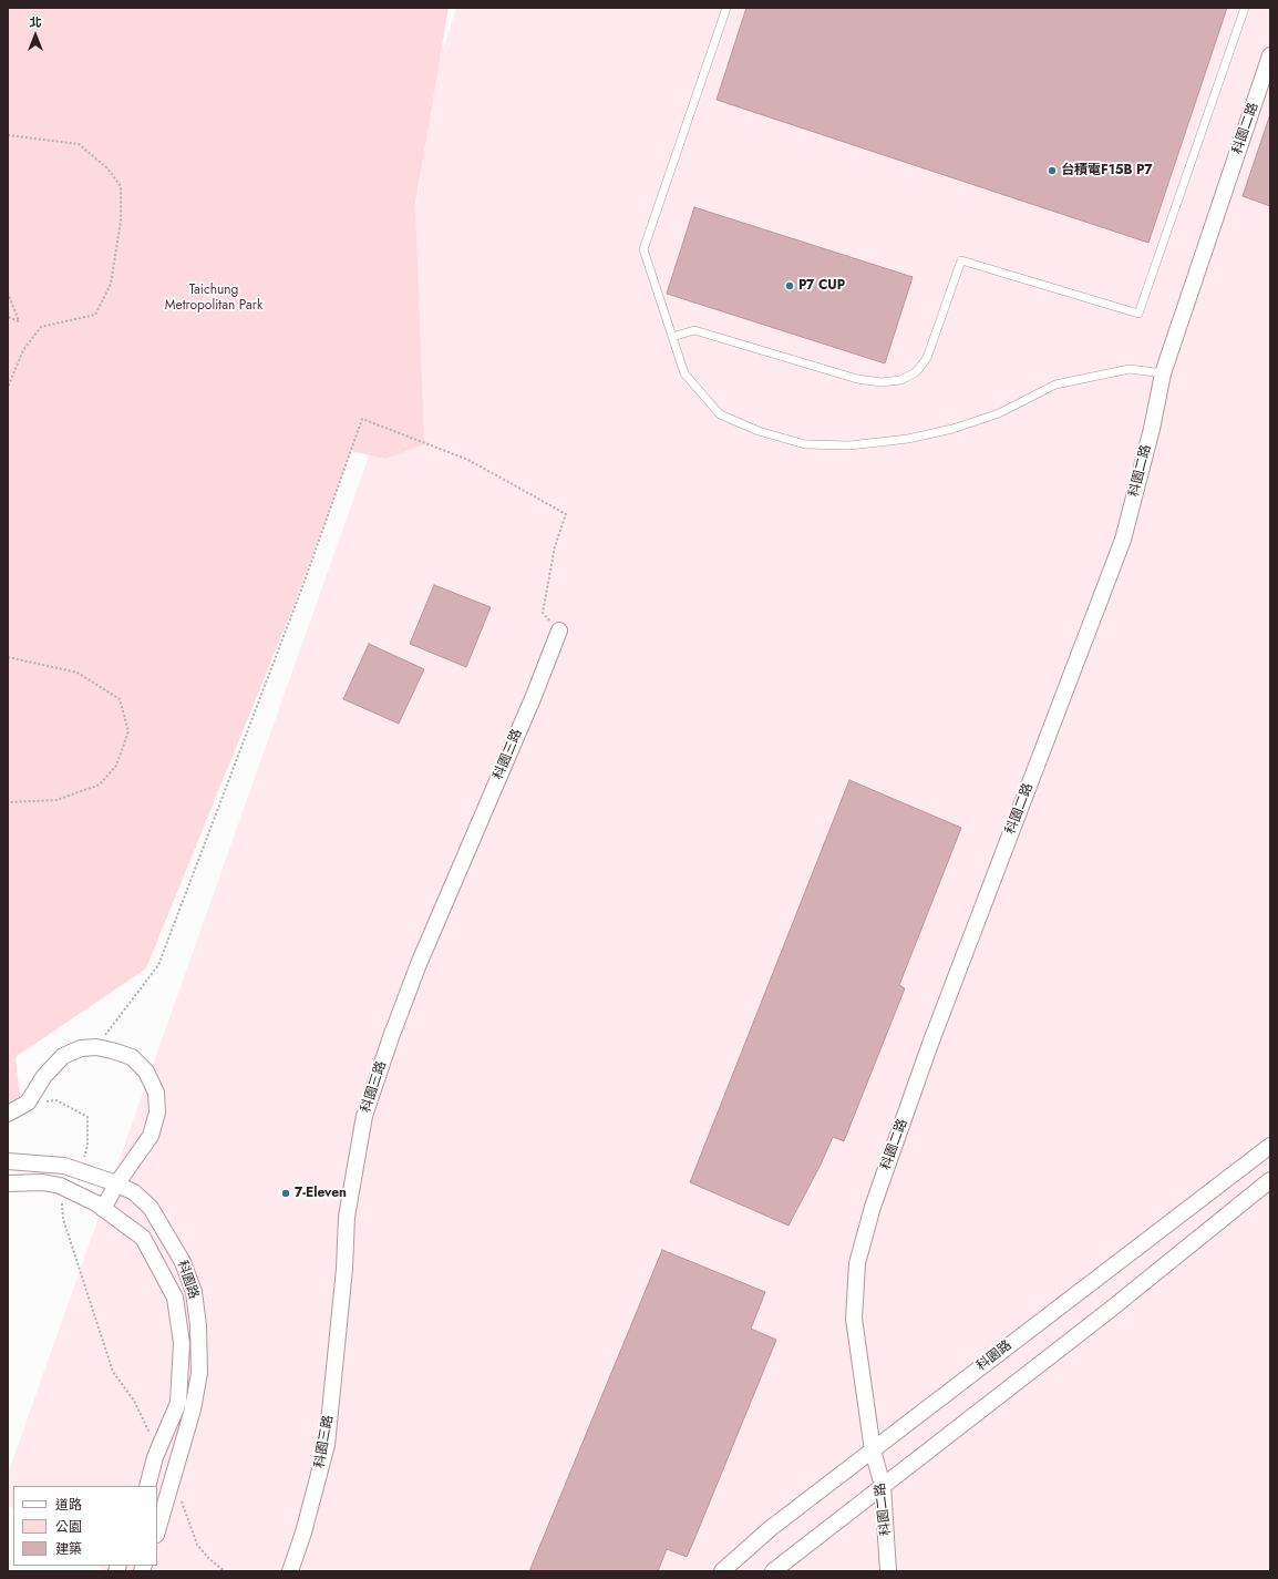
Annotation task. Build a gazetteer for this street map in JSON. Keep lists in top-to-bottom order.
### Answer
{
  "streets": {
    "street": ["科園二路", "科園三路", "科園路"]
  },
  "crossings": [
    ["科園二路", "科園路"]
  ],
  "parks": ["Taichung Metropolitan Park"],
  "places": ["台積電F15B P7", "P7 CUP", "7-Eleven"],
  "legend": ["道路", "公園", "建築"],
  "north": "top"
}
